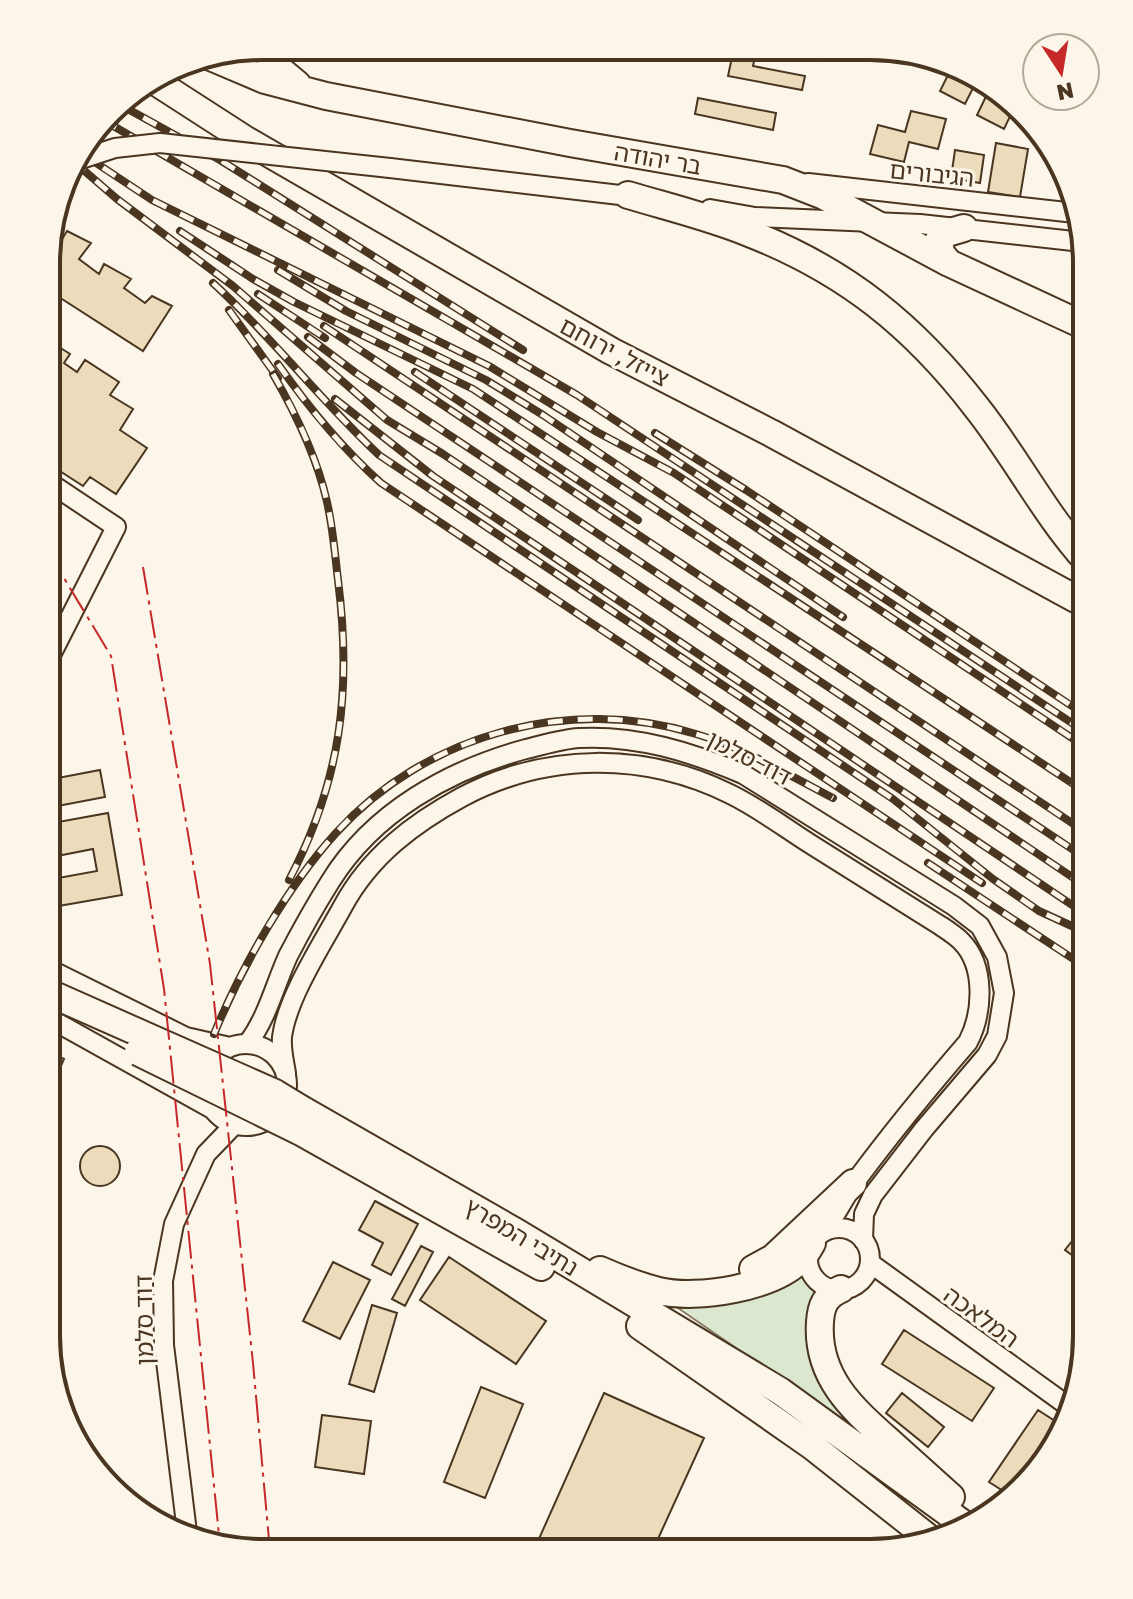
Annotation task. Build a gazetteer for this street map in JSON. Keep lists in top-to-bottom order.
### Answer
{
  "streets": {
    "highway": ["בר יהודה", "צייזל, ירוחם", "נתיבי המפרץ"],
    "street": ["הגיבורים", "דוד סלמן", "המלאכה"]
  },
  "crossings": [
    ["בר יהודה", "הגיבורים"],
    ["דוד סלמן", "המלאכה"]
  ],
  "north": "bottom"
}
